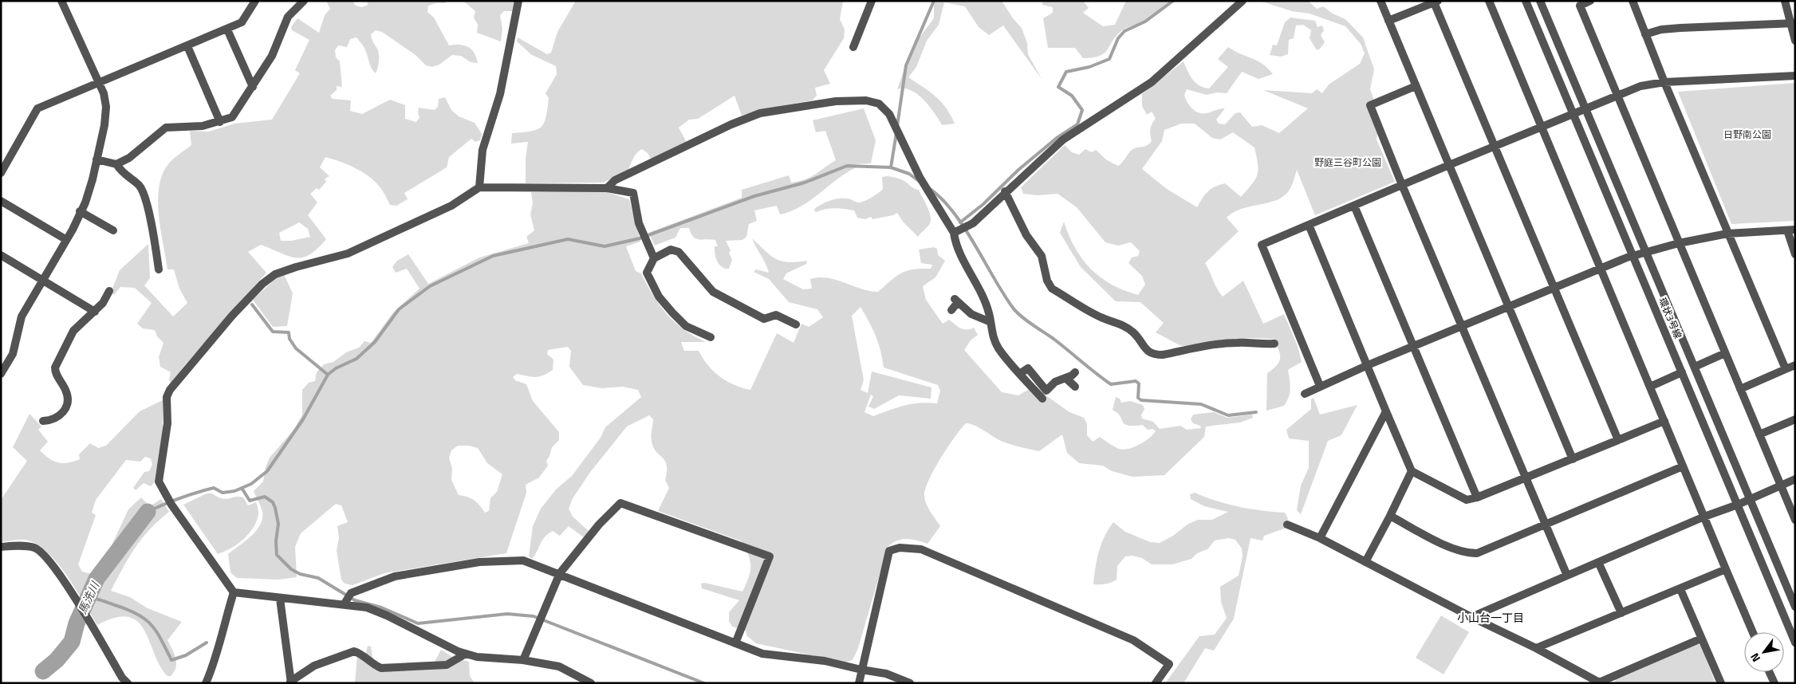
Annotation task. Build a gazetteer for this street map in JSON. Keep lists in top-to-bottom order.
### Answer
{
  "streets": {
    "street": ["環状3号線"]
  },
  "districts": ["小山台一丁目"],
  "water": ["馬洗川"],
  "parks": ["日野南公園", "野庭三谷町公園"],
  "north": "bottom left"
}
